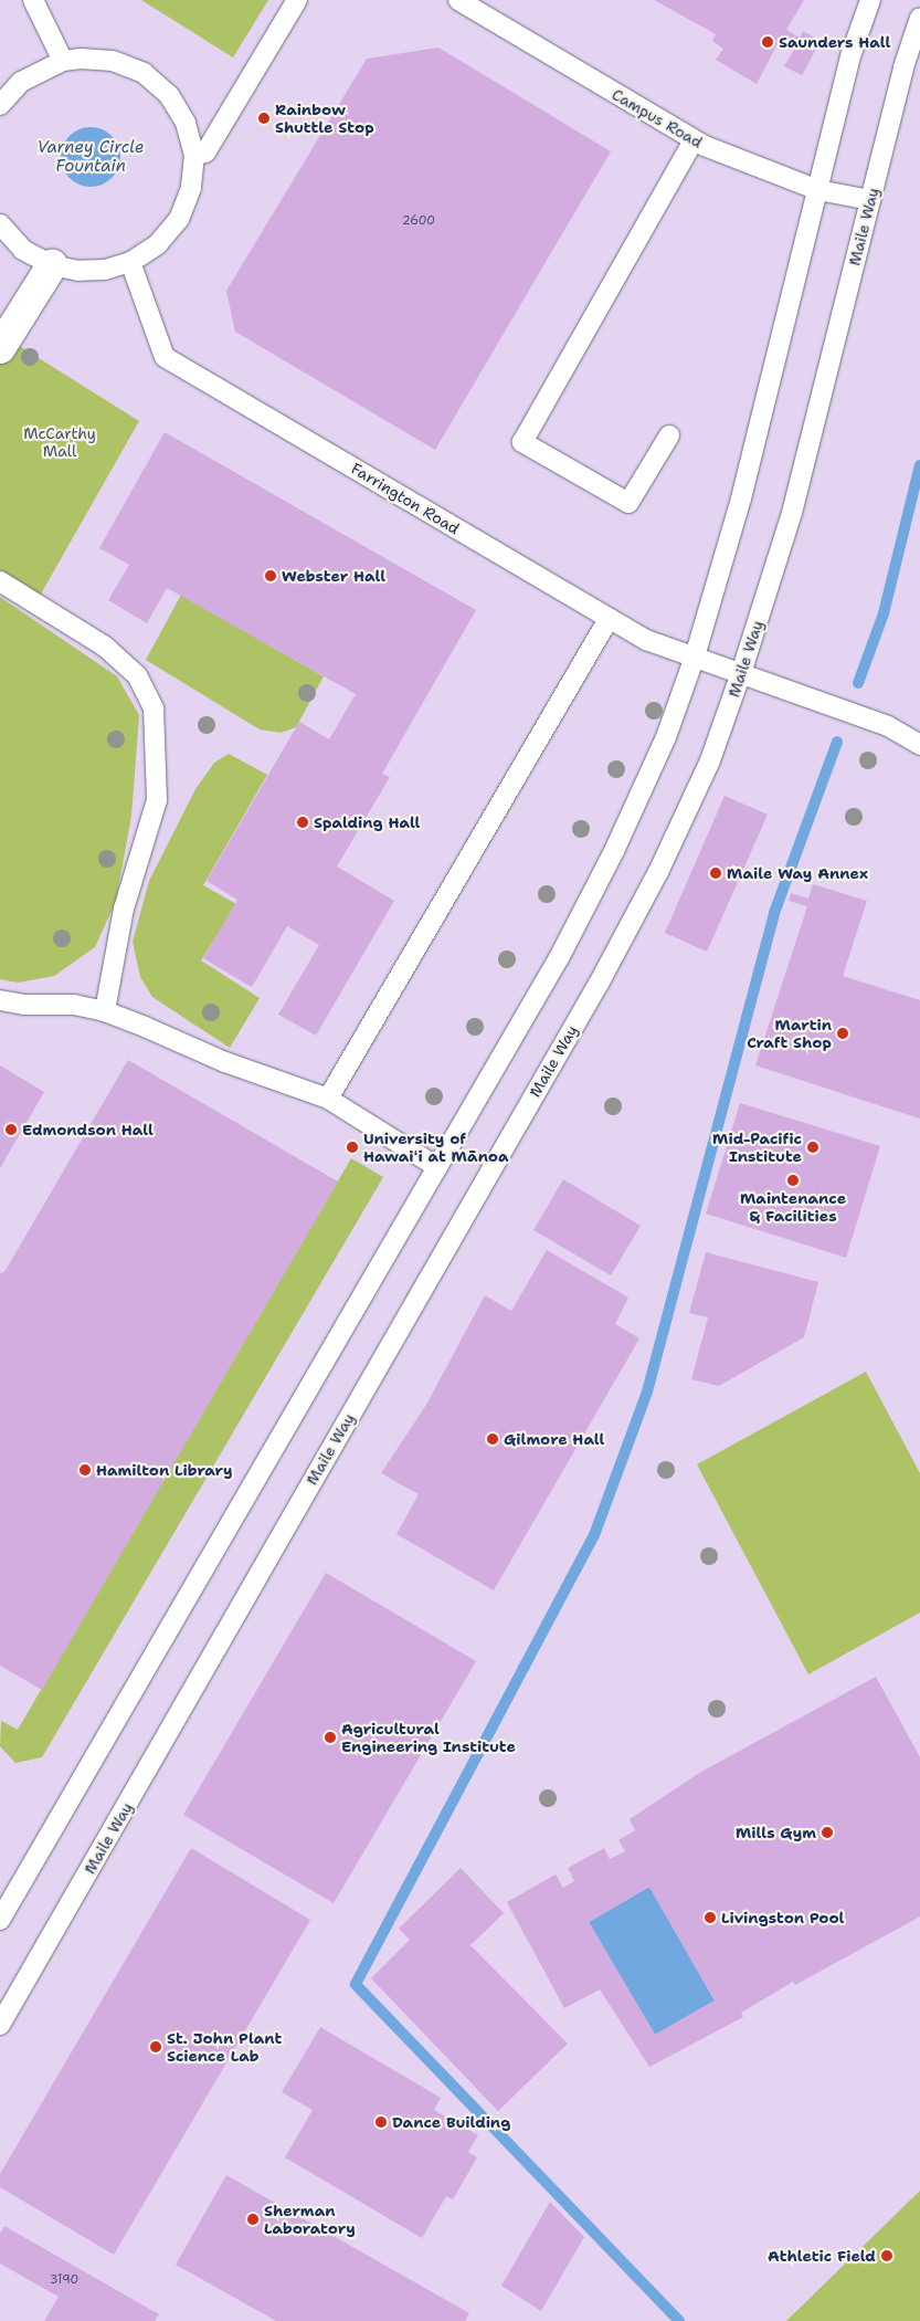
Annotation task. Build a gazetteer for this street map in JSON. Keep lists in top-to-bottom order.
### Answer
{
  "streets": {
    "lane": ["Campus Road", "Maile Way", "Farrington Road"]
  },
  "crossings": [
    ["Campus Road", "Maile Way"],
    ["Maile Way", "Farrington Road"]
  ],
  "water": ["Varney Circle Fountain"],
  "parks": ["McCarthy Mall"],
  "places": [
    "Saunders Hall",
    "Rainbow Shuttle Stop",
    "Webster Hall",
    "Spalding Hall",
    "Maile Way Annex",
    "Martin Craft Shop",
    "Edmondson Hall",
    "University of Hawaiʻi at Mānoa",
    "Mid-Pacific Institute",
    "Maintenance & Facilities",
    "Gilmore Hall",
    "Hamilton Library",
    "Agricultural Engineering Institute",
    "Mills Gym",
    "Livingston Pool",
    "St. John Plant Science Lab",
    "Dance Building",
    "Sherman Laboratory",
    "Athletic Field"
  ],
  "house_numbers": ["2600", "3190"]
}
